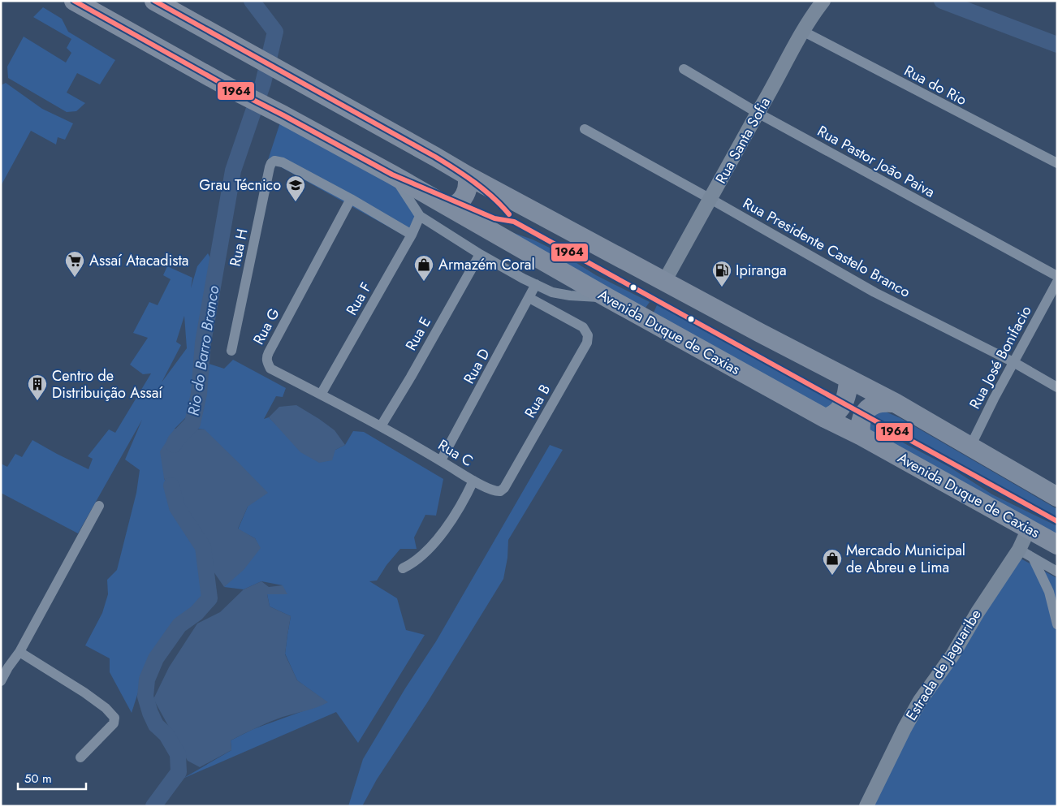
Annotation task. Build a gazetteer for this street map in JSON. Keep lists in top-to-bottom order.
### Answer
{
  "streets": {
    "highway": ["Avenida Duque de Caxias"],
    "street": [
      "Rua do Rio",
      "Rua Santa Sofia",
      "Rua Pastor João Paiva",
      "Rua H",
      "Rua Presidente Castelo Branco",
      "Rua F",
      "Rua G",
      "Rua E",
      "Rua José Bonifacio",
      "Rua D",
      "Rua B",
      "Rua C",
      "Estrada de Jaguaribe"
    ]
  },
  "crossings": [
    ["Rua do Rio", "Rua Santa Sofia"],
    ["Rua Santa Sofia", "Rua Pastor João Paiva"],
    ["Rua Santa Sofia", "Rua Presidente Castelo Branco"],
    ["Rua H", "Rua G"],
    ["Rua Presidente Castelo Branco", "Rua José Bonifacio"],
    ["Rua F", "Rua G"],
    ["Rua G", "Rua E"],
    ["Rua G", "Rua C"],
    ["Avenida Duque de Caxias", "Estrada de Jaguaribe"],
    ["Rua D", "Rua B"],
    ["Rua D", "Rua C"],
    ["Rua B", "Rua C"]
  ],
  "water": ["Rio do Barro Branco"],
  "places": {
    "school or university": ["Grau Técnico"],
    "supermarket": ["Assaí Atacadista"],
    "shop": ["Armazém Coral", "Mercado Municipal de Abreu e Lima"],
    "fuel station": ["Ipiranga"],
    "building": ["Centro de Distribuição Assaí"]
  },
  "lines": ["transit line 1964"],
  "scale_bar": "50 m"
}
